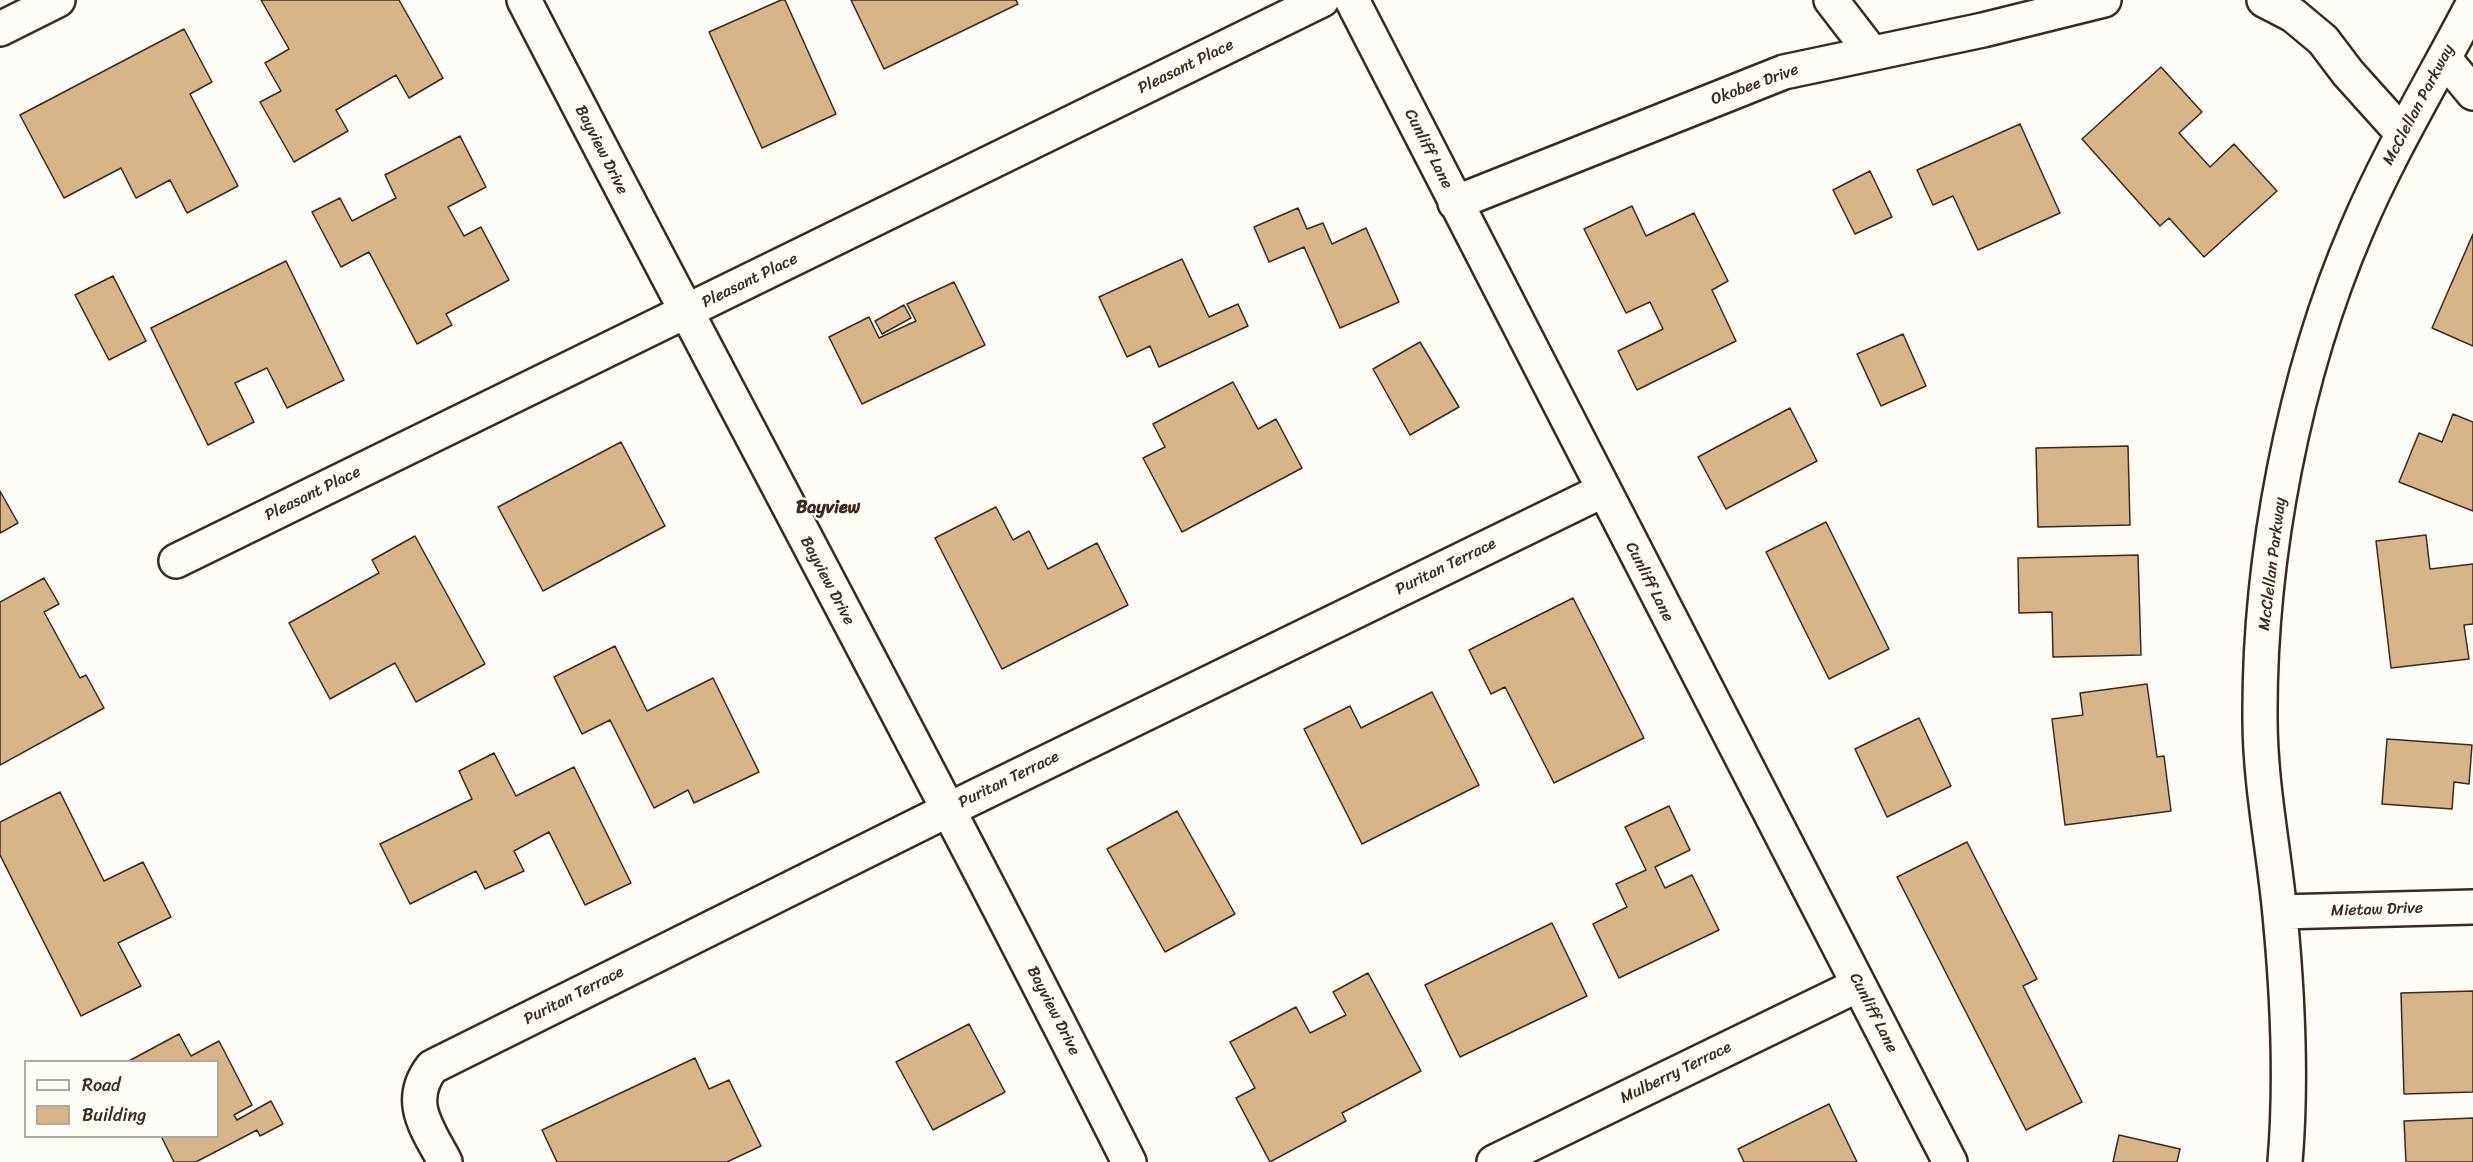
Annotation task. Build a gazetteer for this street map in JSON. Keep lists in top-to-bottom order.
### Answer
{
  "streets": {
    "street": [
      "Pleasant Place",
      "Okobee Drive",
      "McClellan Parkway",
      "Cunliff Lane",
      "Bayview Drive",
      "Puritan Terrace",
      "Mietaw Drive",
      "Mulberry Terrace"
    ]
  },
  "crossings": [
    ["Pleasant Place", "Bayview Drive"],
    ["Okobee Drive", "Cunliff Lane"],
    ["McClellan Parkway", "Mietaw Drive"],
    ["Cunliff Lane", "Puritan Terrace"],
    ["Cunliff Lane", "Mulberry Terrace"],
    ["Bayview Drive", "Puritan Terrace"]
  ],
  "districts": ["Bayview"],
  "legend": ["Road", "Building"]
}
